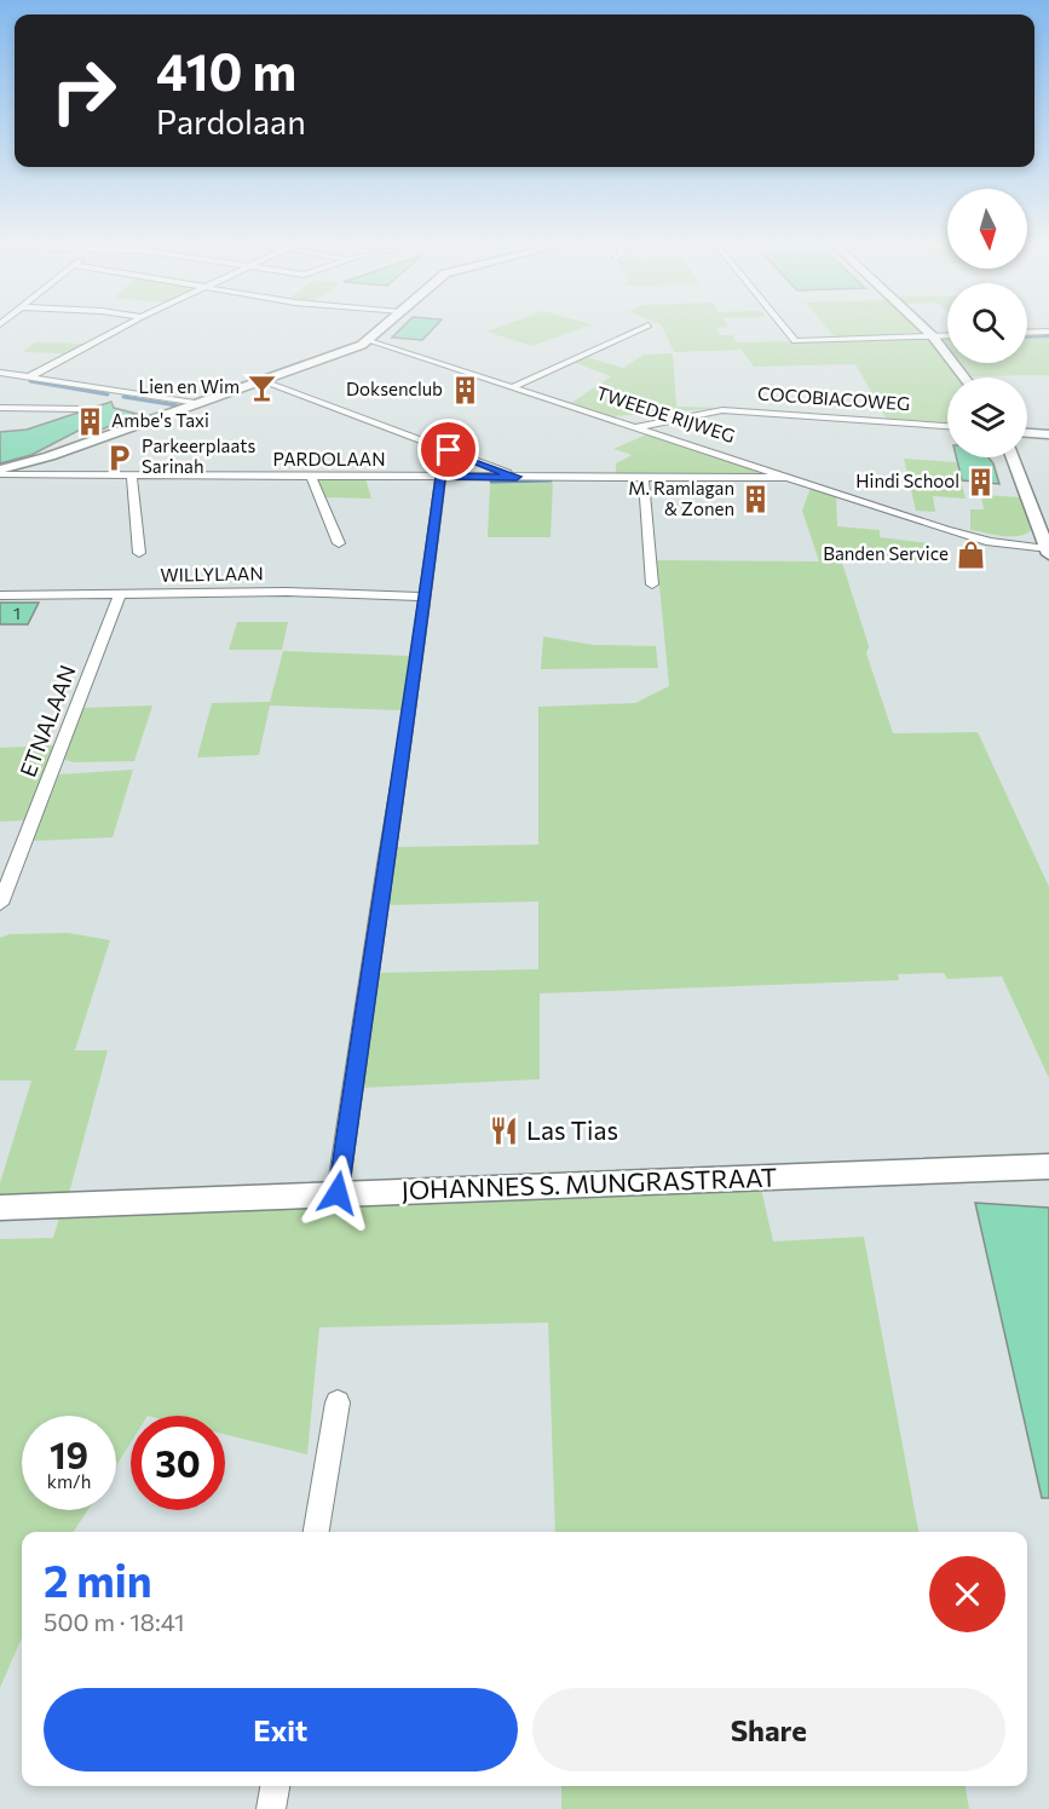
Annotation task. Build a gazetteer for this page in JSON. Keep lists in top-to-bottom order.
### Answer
{
  "streets": {
    "street": [
      "COCOBIACOWEG",
      "TWEEDE RIJWEG",
      "PARDOLAAN",
      "WILLYLAAN",
      "ETNALAAN",
      "JOHANNES S. MUNGRASTRAAT"
    ]
  },
  "crossings": [
    ["COCOBIACOWEG", "TWEEDE RIJWEG"],
    ["TWEEDE RIJWEG", "PARDOLAAN"],
    ["WILLYLAAN", "ETNALAAN"]
  ],
  "places": {
    "bar": ["Lien en Wim"],
    "building": [
      "Doksenclub",
      "Ambe's Taxi",
      "Hindi School",
      "M. Ramlagan & Zonen"
    ],
    "parking": ["Parkeerplaats Sarinah"],
    "shop": ["Banden Service"],
    "restaurant": ["Las Tias"]
  },
  "house_numbers": ["1"],
  "north": "bottom",
  "page": {
    "turn": ["410 m", "Pardolaan"],
    "speed": "19 km/h",
    "limit": "30",
    "heading": ["2 min", "500 m · 18:41"],
    "buttons": ["Exit", "Share"]
  }
}
